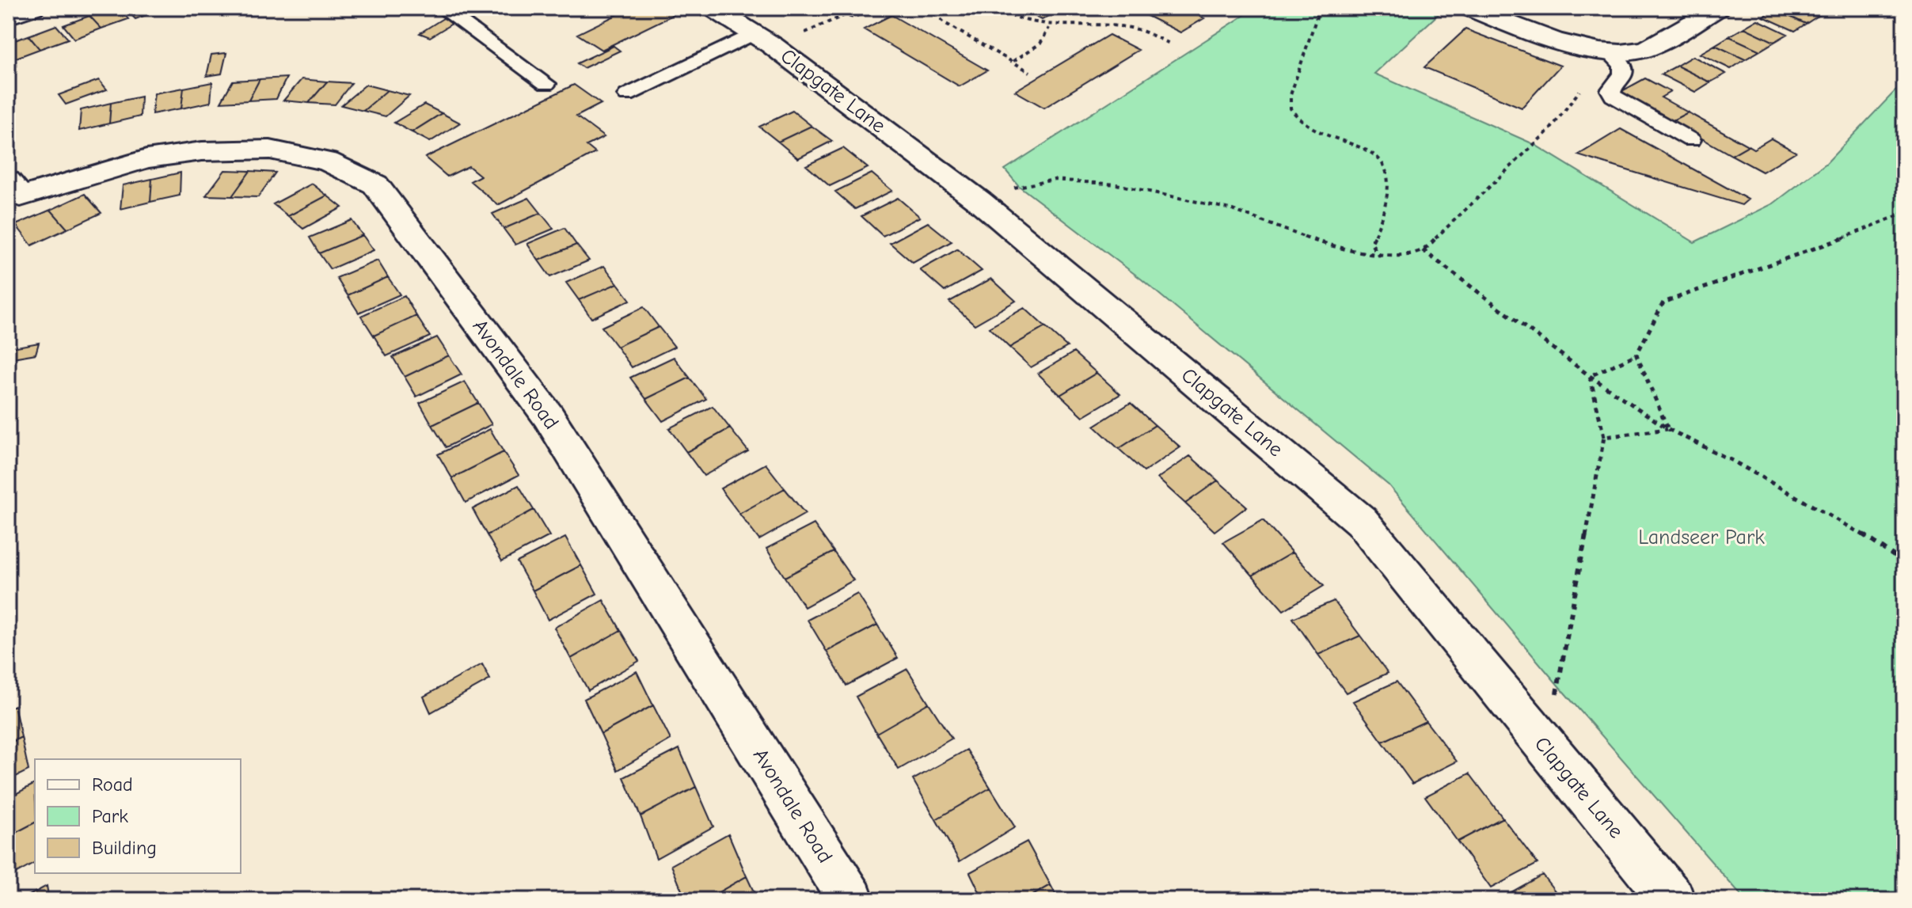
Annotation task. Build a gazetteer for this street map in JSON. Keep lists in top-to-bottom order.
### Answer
{
  "streets": {
    "street": ["Clapgate Lane", "Avondale Road"]
  },
  "parks": ["Landseer Park"],
  "legend": ["Road", "Park", "Building"]
}
